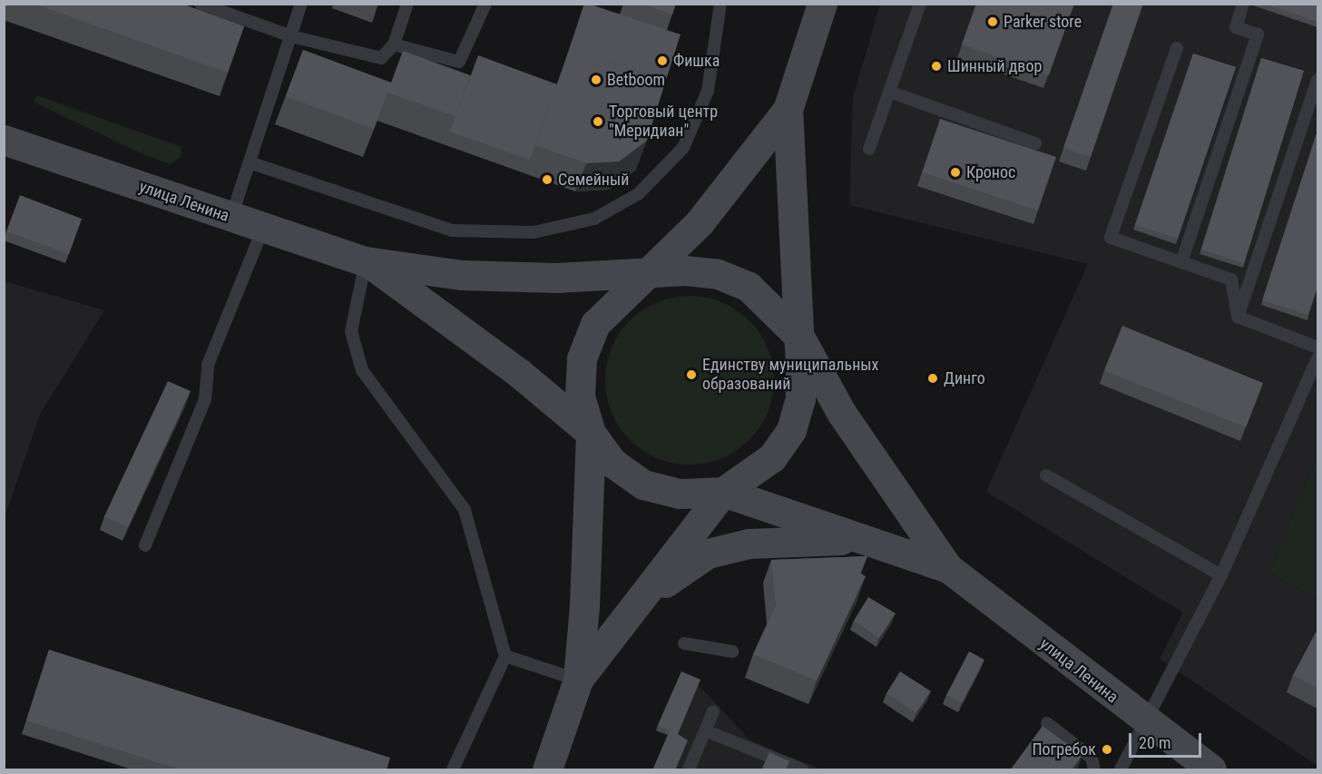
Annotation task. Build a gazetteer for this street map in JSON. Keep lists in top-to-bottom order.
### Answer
{
  "streets": {
    "main road": ["улица Ленина"]
  },
  "places": [
    "Parker store",
    "Фишка",
    "Шинный двор",
    "Betboom",
    "Торговый центр \"Меридиан\"",
    "Кронос",
    "Семейный",
    "Единству муниципальных образований",
    "Динго",
    "Погребок"
  ],
  "scale_bar": "20 m"
}
